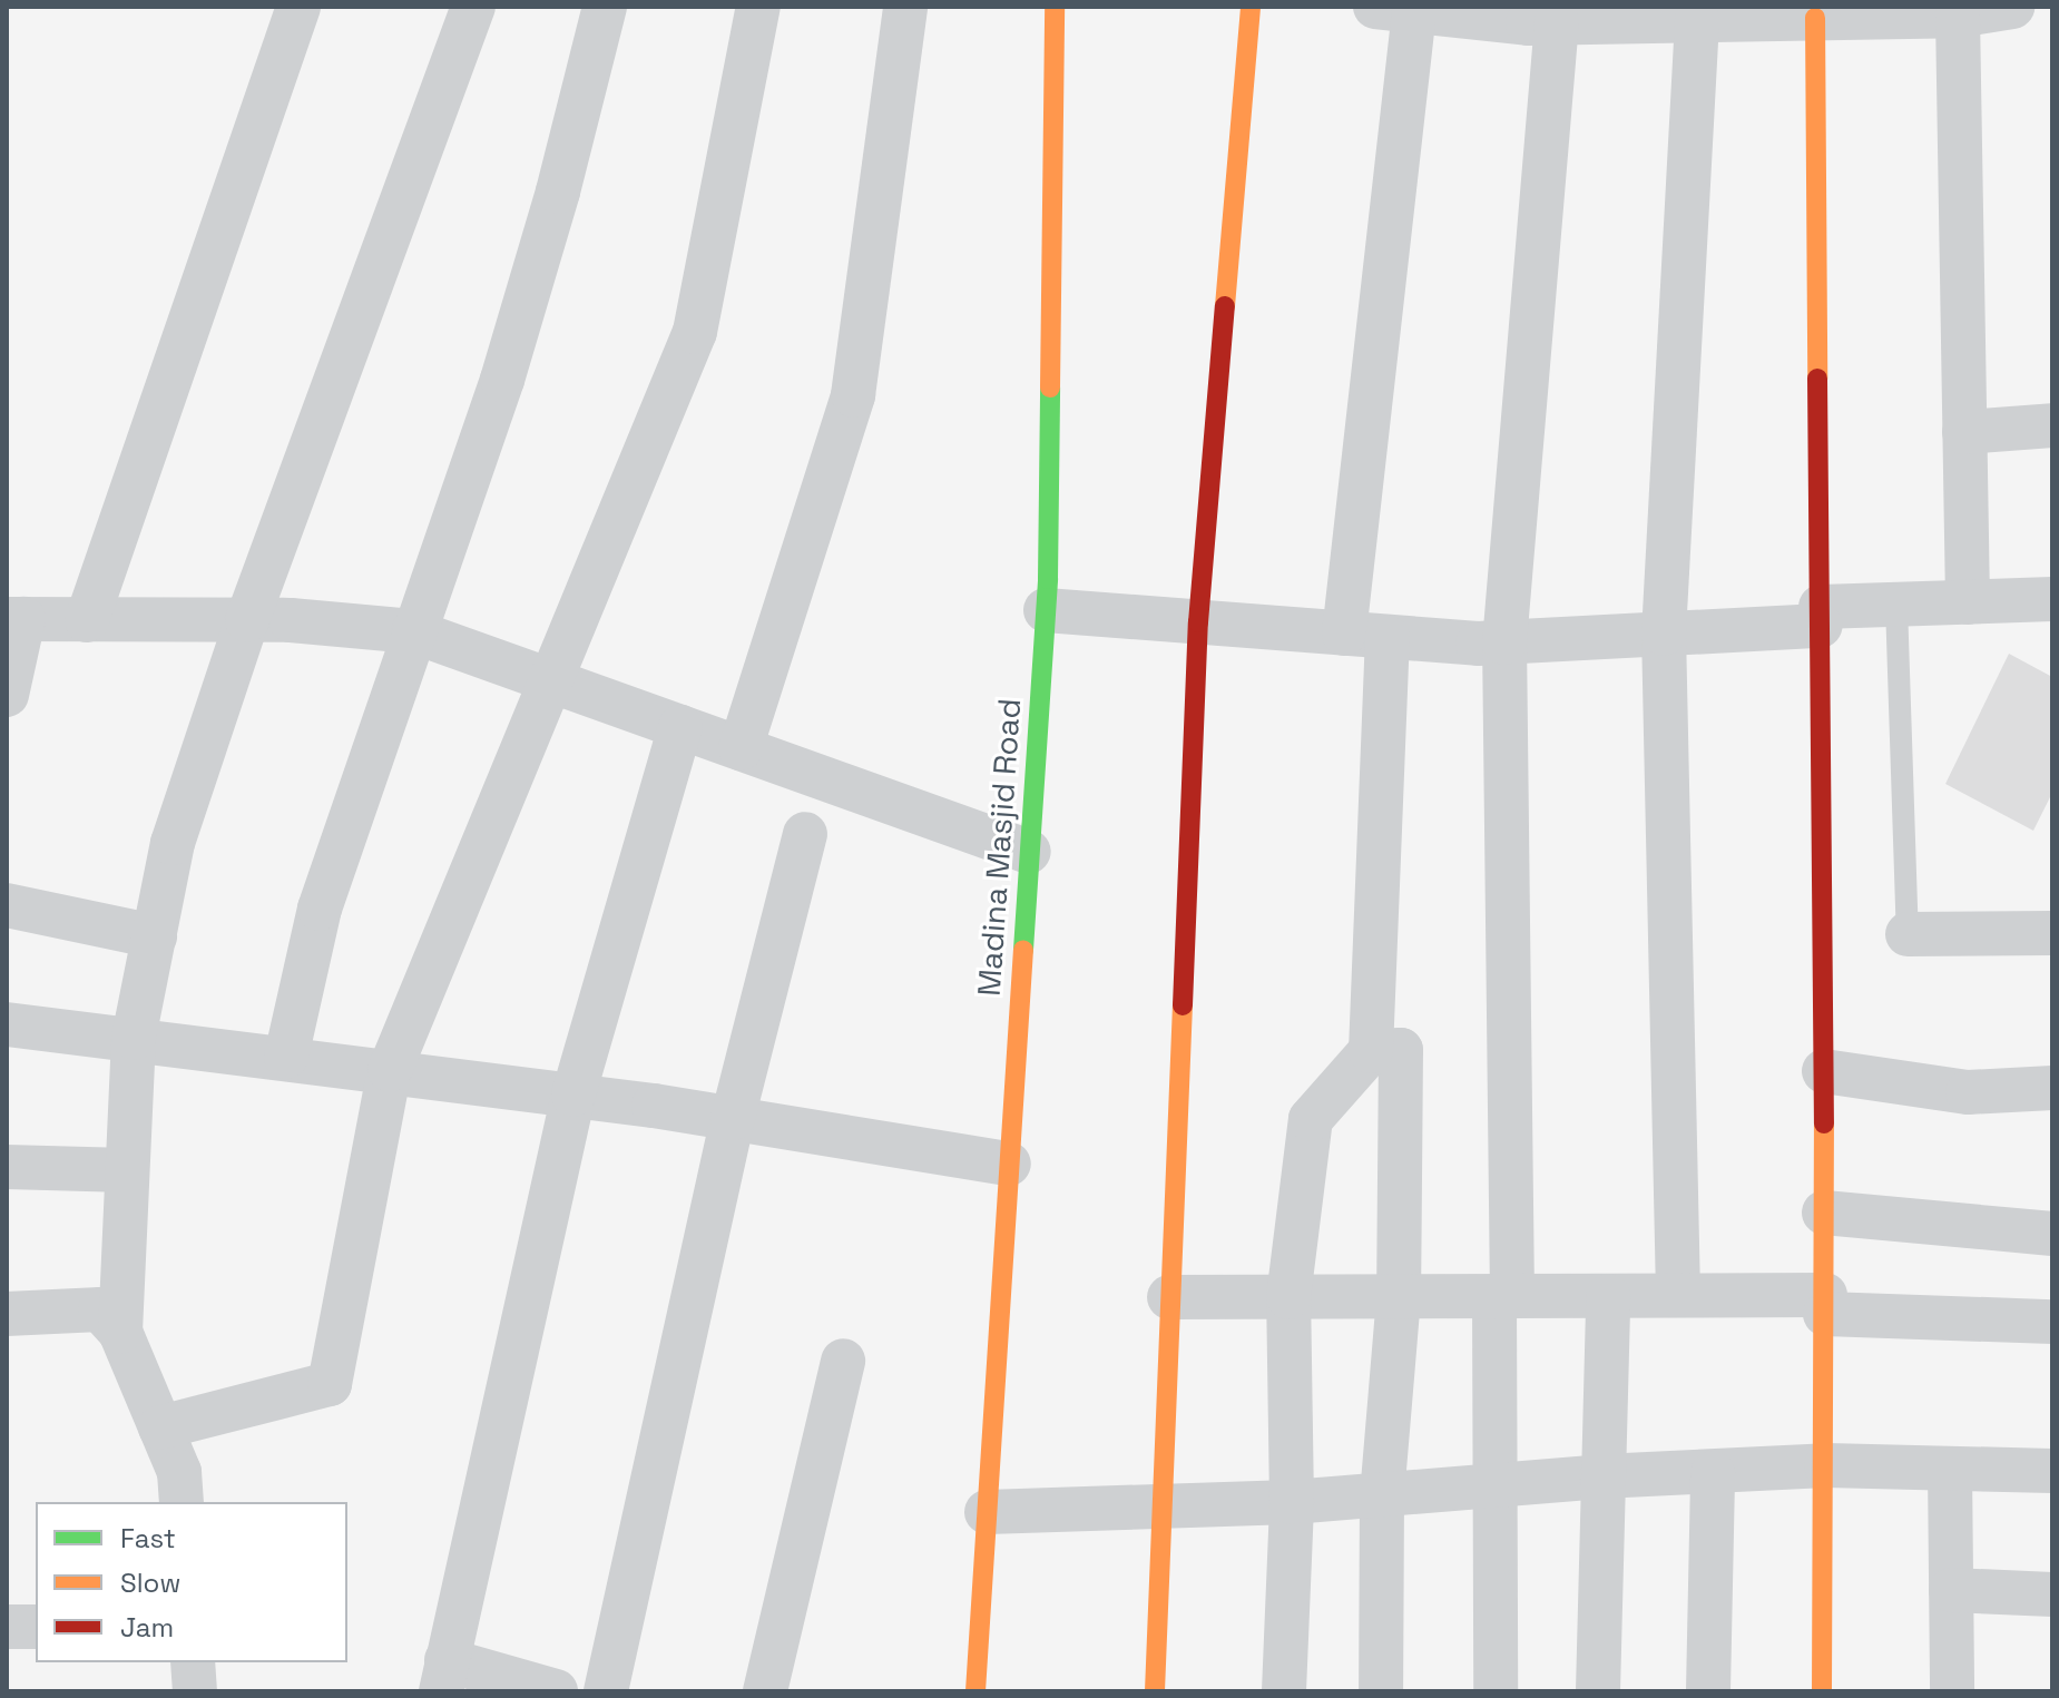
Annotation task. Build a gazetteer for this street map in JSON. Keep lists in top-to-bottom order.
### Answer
{
  "streets": {
    "street": ["Madina Masjid Road"]
  },
  "legend": ["Fast", "Slow", "Jam"]
}
